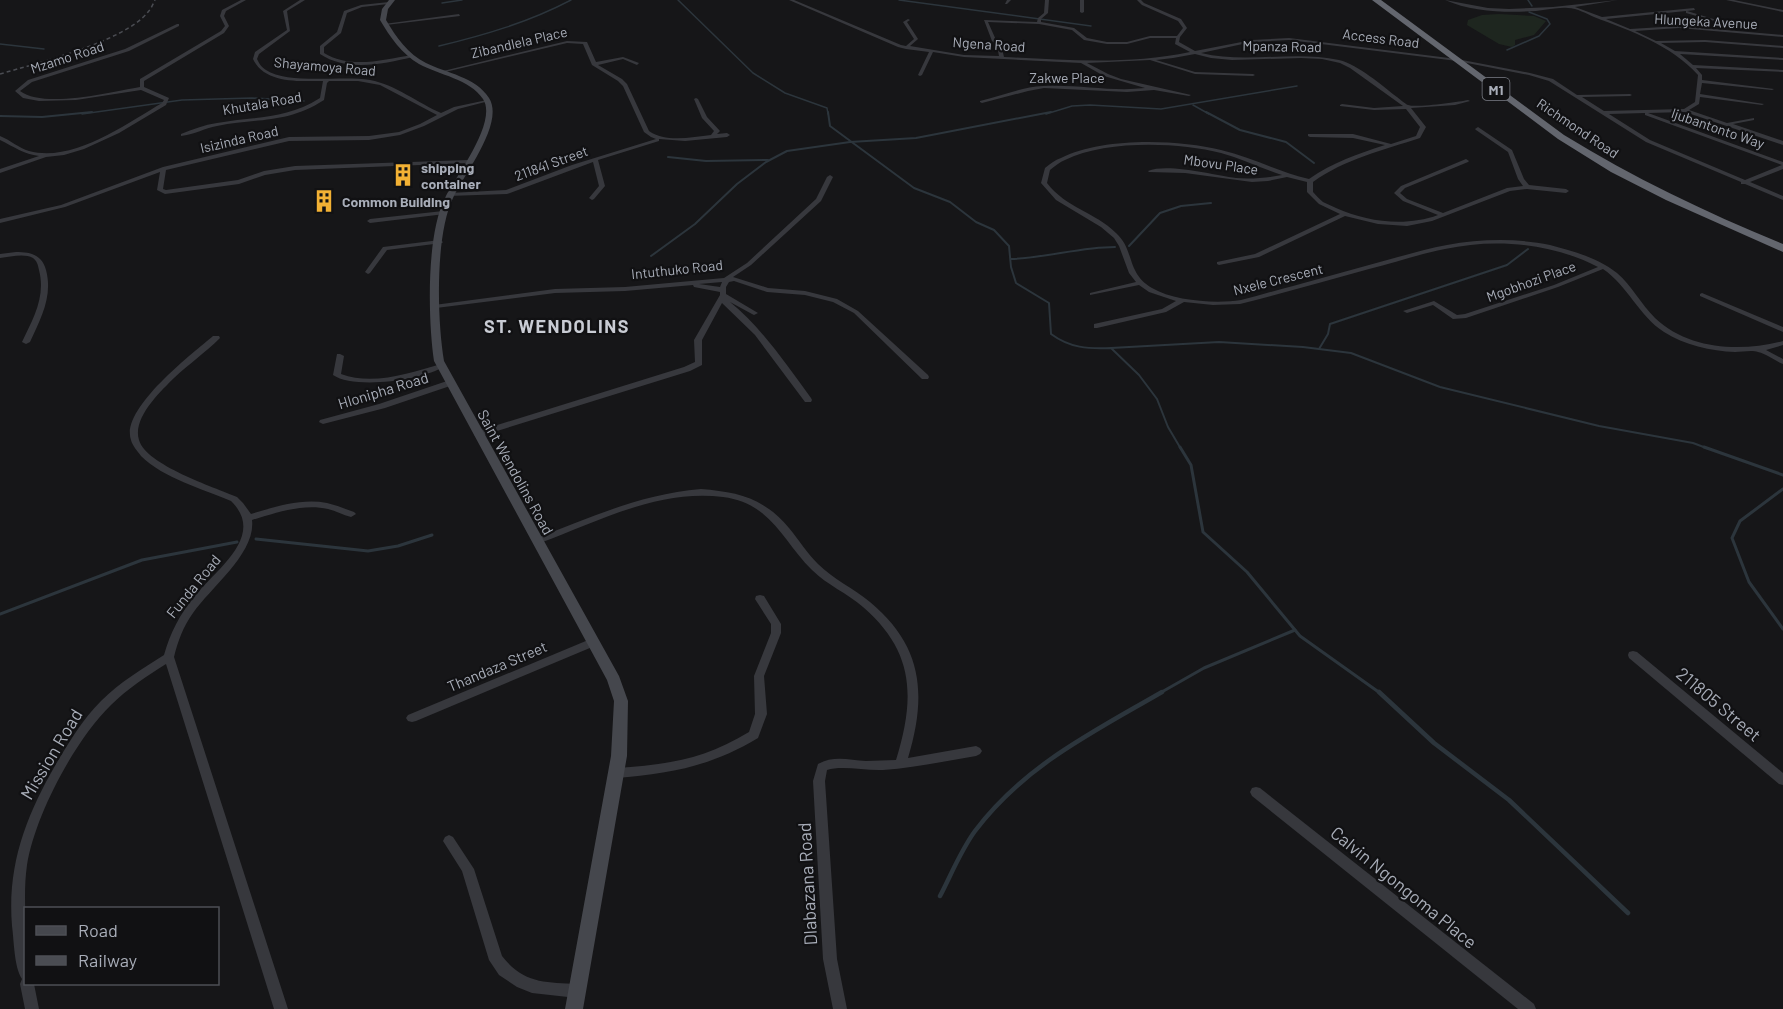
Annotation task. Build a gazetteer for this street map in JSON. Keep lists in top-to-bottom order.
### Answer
{
  "streets": {
    "highway": ["M1", "Richmond Road"],
    "street": [
      "Hlungeka Avenue",
      "Access Road",
      "Zibandlela Place",
      "Ngena Road",
      "Mpanza Road",
      "Mzamo Road",
      "Shayamoya Road",
      "Zakwe Place",
      "Khutala Road",
      "Ijubantonto Way",
      "Isizinda Road",
      "211841 Street",
      "Mbovu Place",
      "Intuthuko Road",
      "Nxele Crescent",
      "Mgobhozi Place",
      "Hlonipha Road",
      "Saint Wendolins Road",
      "Funda Road",
      "Thandaza Street",
      "211805 Street",
      "Mission Road",
      "Dlabazana Road",
      "Calvin Ngongoma Place"
    ]
  },
  "crossings": [
    ["Access Road", "Ngena Road"],
    ["Access Road", "Mpanza Road"],
    ["Access Road", "Richmond Road"],
    ["Zibandlela Place", "211841 Street"],
    ["Ngena Road", "Mpanza Road"],
    ["Shayamoya Road", "Khutala Road"],
    ["Shayamoya Road", "Isizinda Road"],
    ["Isizinda Road", "Saint Wendolins Road"],
    ["211841 Street", "Saint Wendolins Road"],
    ["Intuthuko Road", "Saint Wendolins Road"],
    ["Nxele Crescent", "Mgobhozi Place"],
    ["Hlonipha Road", "Saint Wendolins Road"],
    ["Saint Wendolins Road", "Thandaza Street"],
    ["Funda Road", "Mission Road"]
  ],
  "districts": ["ST. WENDOLINS"],
  "places": {
    "building": ["shipping container", "Common Building"]
  },
  "legend": ["Road", "Railway"]
}
